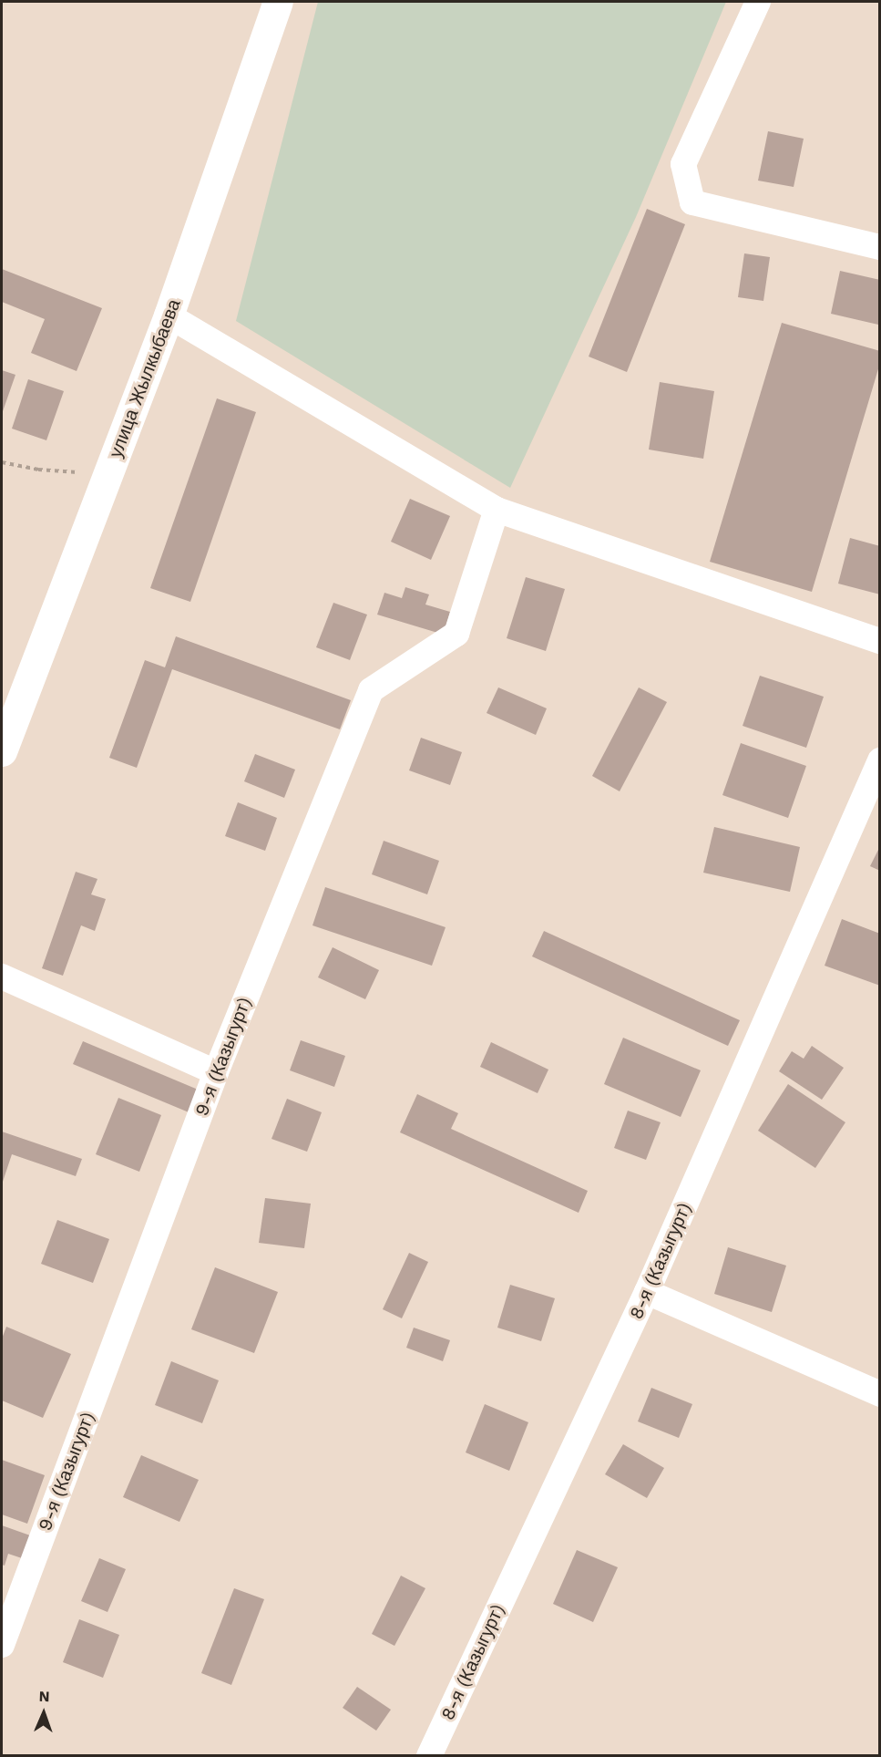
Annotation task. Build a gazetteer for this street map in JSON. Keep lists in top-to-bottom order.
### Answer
{
  "streets": {
    "main road": ["улица Жылкыбаева"],
    "street": ["9-я (Казыгурт)", "8-я (Казыгурт)"]
  },
  "north": "top"
}
